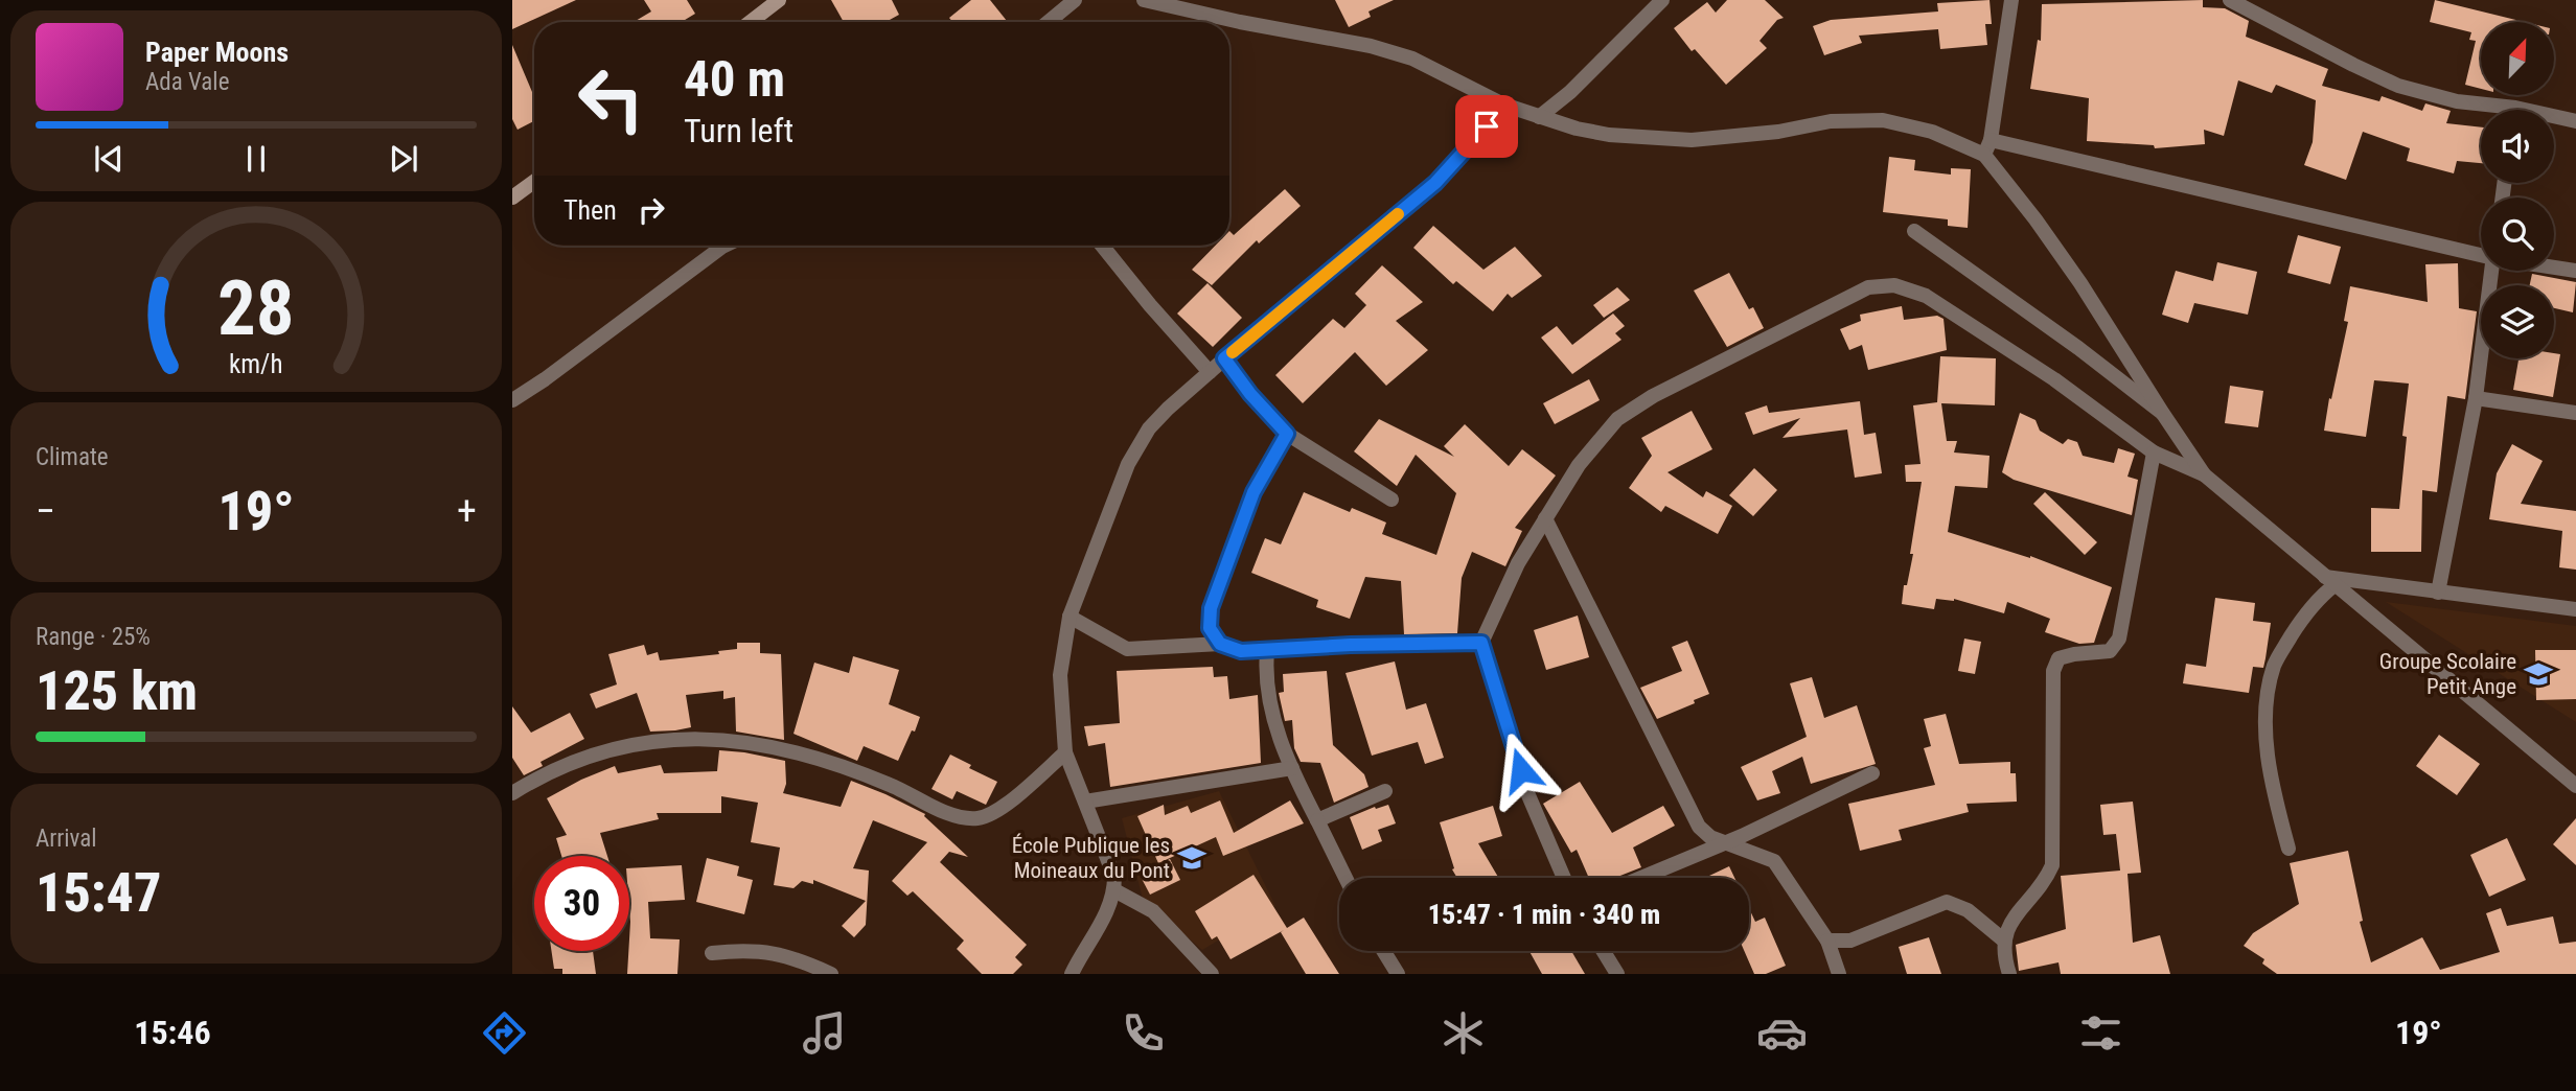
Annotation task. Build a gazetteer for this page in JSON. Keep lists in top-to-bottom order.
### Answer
{
  "places": {
    "school or university": ["Groupe Scolaire Petit Ange", "École Publique les Moineaux du Pont"]
  },
  "north": "top right",
  "page": {
    "turn": ["40 m", "Turn left"],
    "song": ["Paper Moons", "Ada Vale"],
    "then": "Then",
    "tile": [
      "Climate",
      ["Range · 25%", "125 km"],
      ["Arrival", "15:47"]
    ],
    "heat": ["−", "19°", "+"],
    "limit": "30",
    "trip": "15:47 · 1 min · 340 m",
    "tabs": ["15:46", "19°"],
    "gauge": ["28", "km/h"]
  }
}
